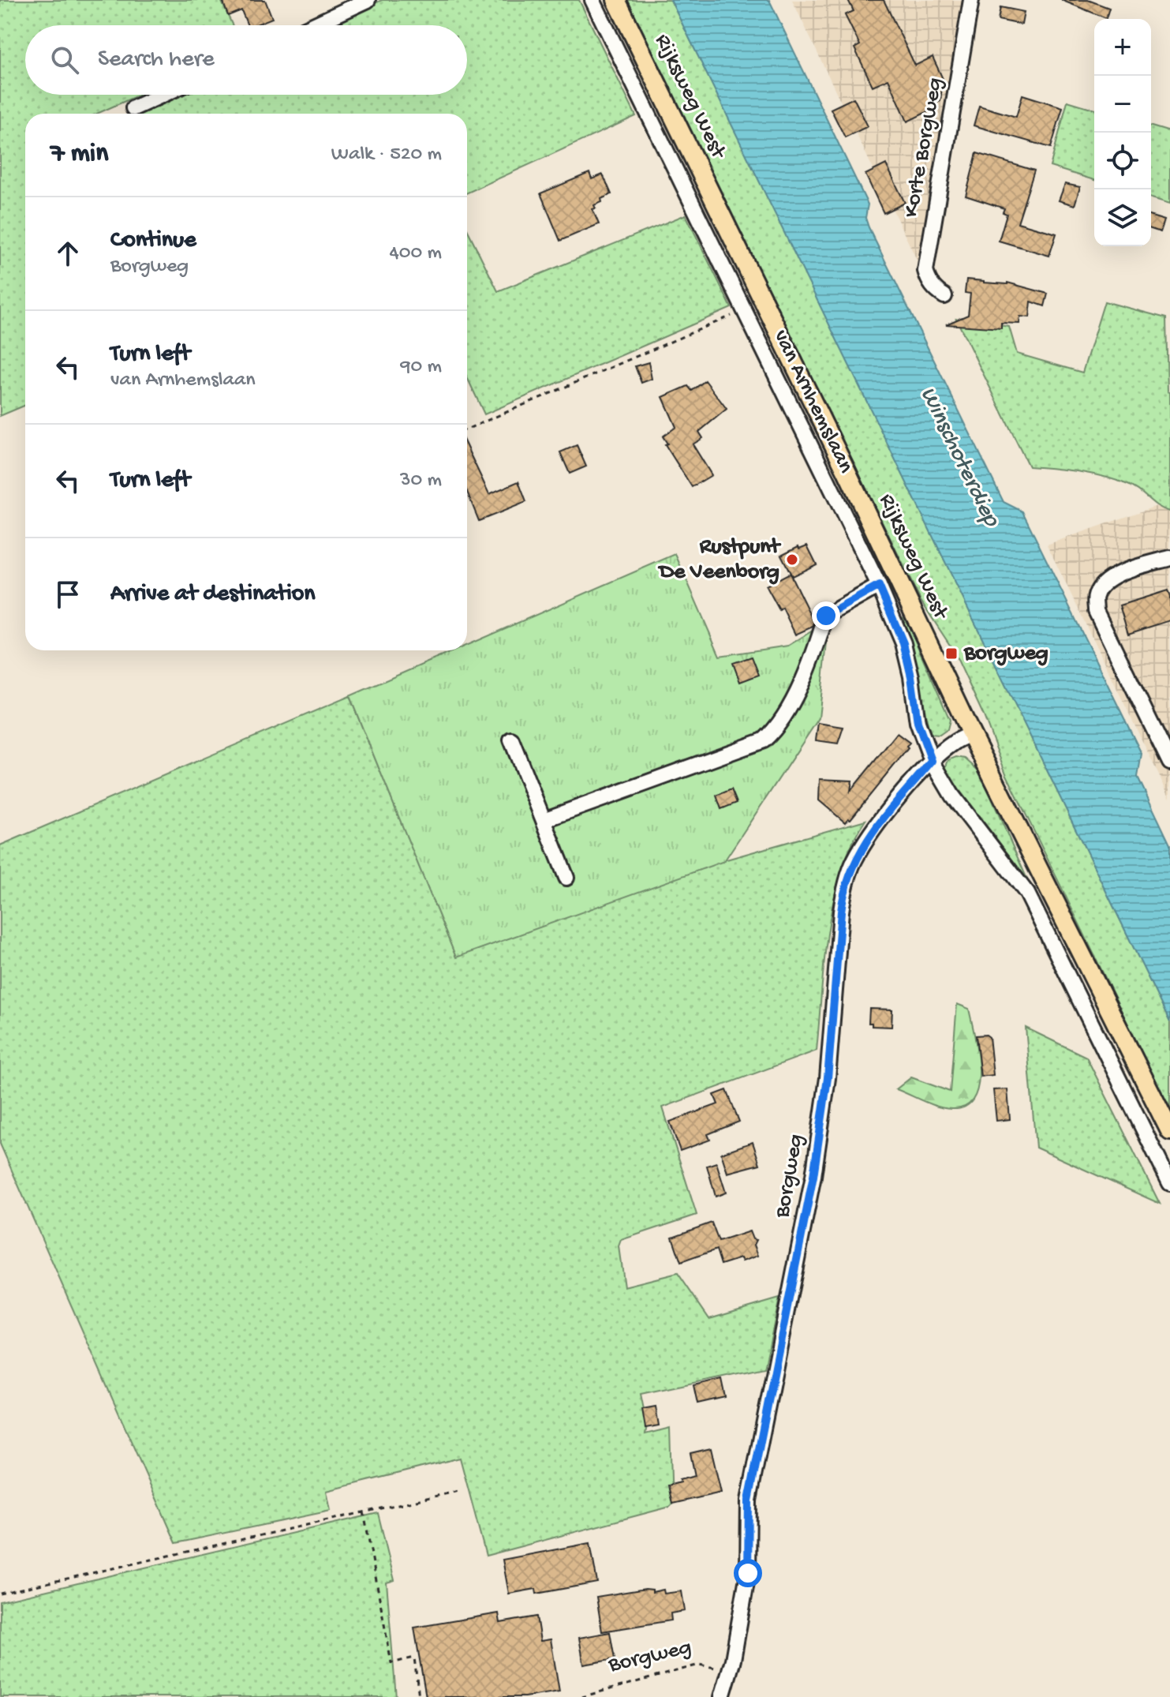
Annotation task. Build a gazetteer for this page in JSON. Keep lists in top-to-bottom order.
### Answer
{
  "streets": {
    "main road": ["Rijksweg West"],
    "street": ["Korte Borgweg", "van Arnhemslaan", "Borgweg"]
  },
  "crossings": [
    ["Rijksweg West", "Borgweg"],
    ["van Arnhemslaan", "Borgweg"]
  ],
  "water": ["Winschoterdiep"],
  "places": {
    "other": ["Rustpunt De Veenborg"],
    "transit": ["Borgweg"]
  },
  "page": {
    "map_buttons": ["+", "−"],
    "search": "Search here",
    "heading": ["7 min", "Walk · 520 m"],
    "list": [
      ["Continue", "Borgweg", "400 m"],
      ["Turn left", "van Arnhemslaan", "90 m"],
      ["Turn left", "30 m"],
      "Arrive at destination"
    ]
  }
}
